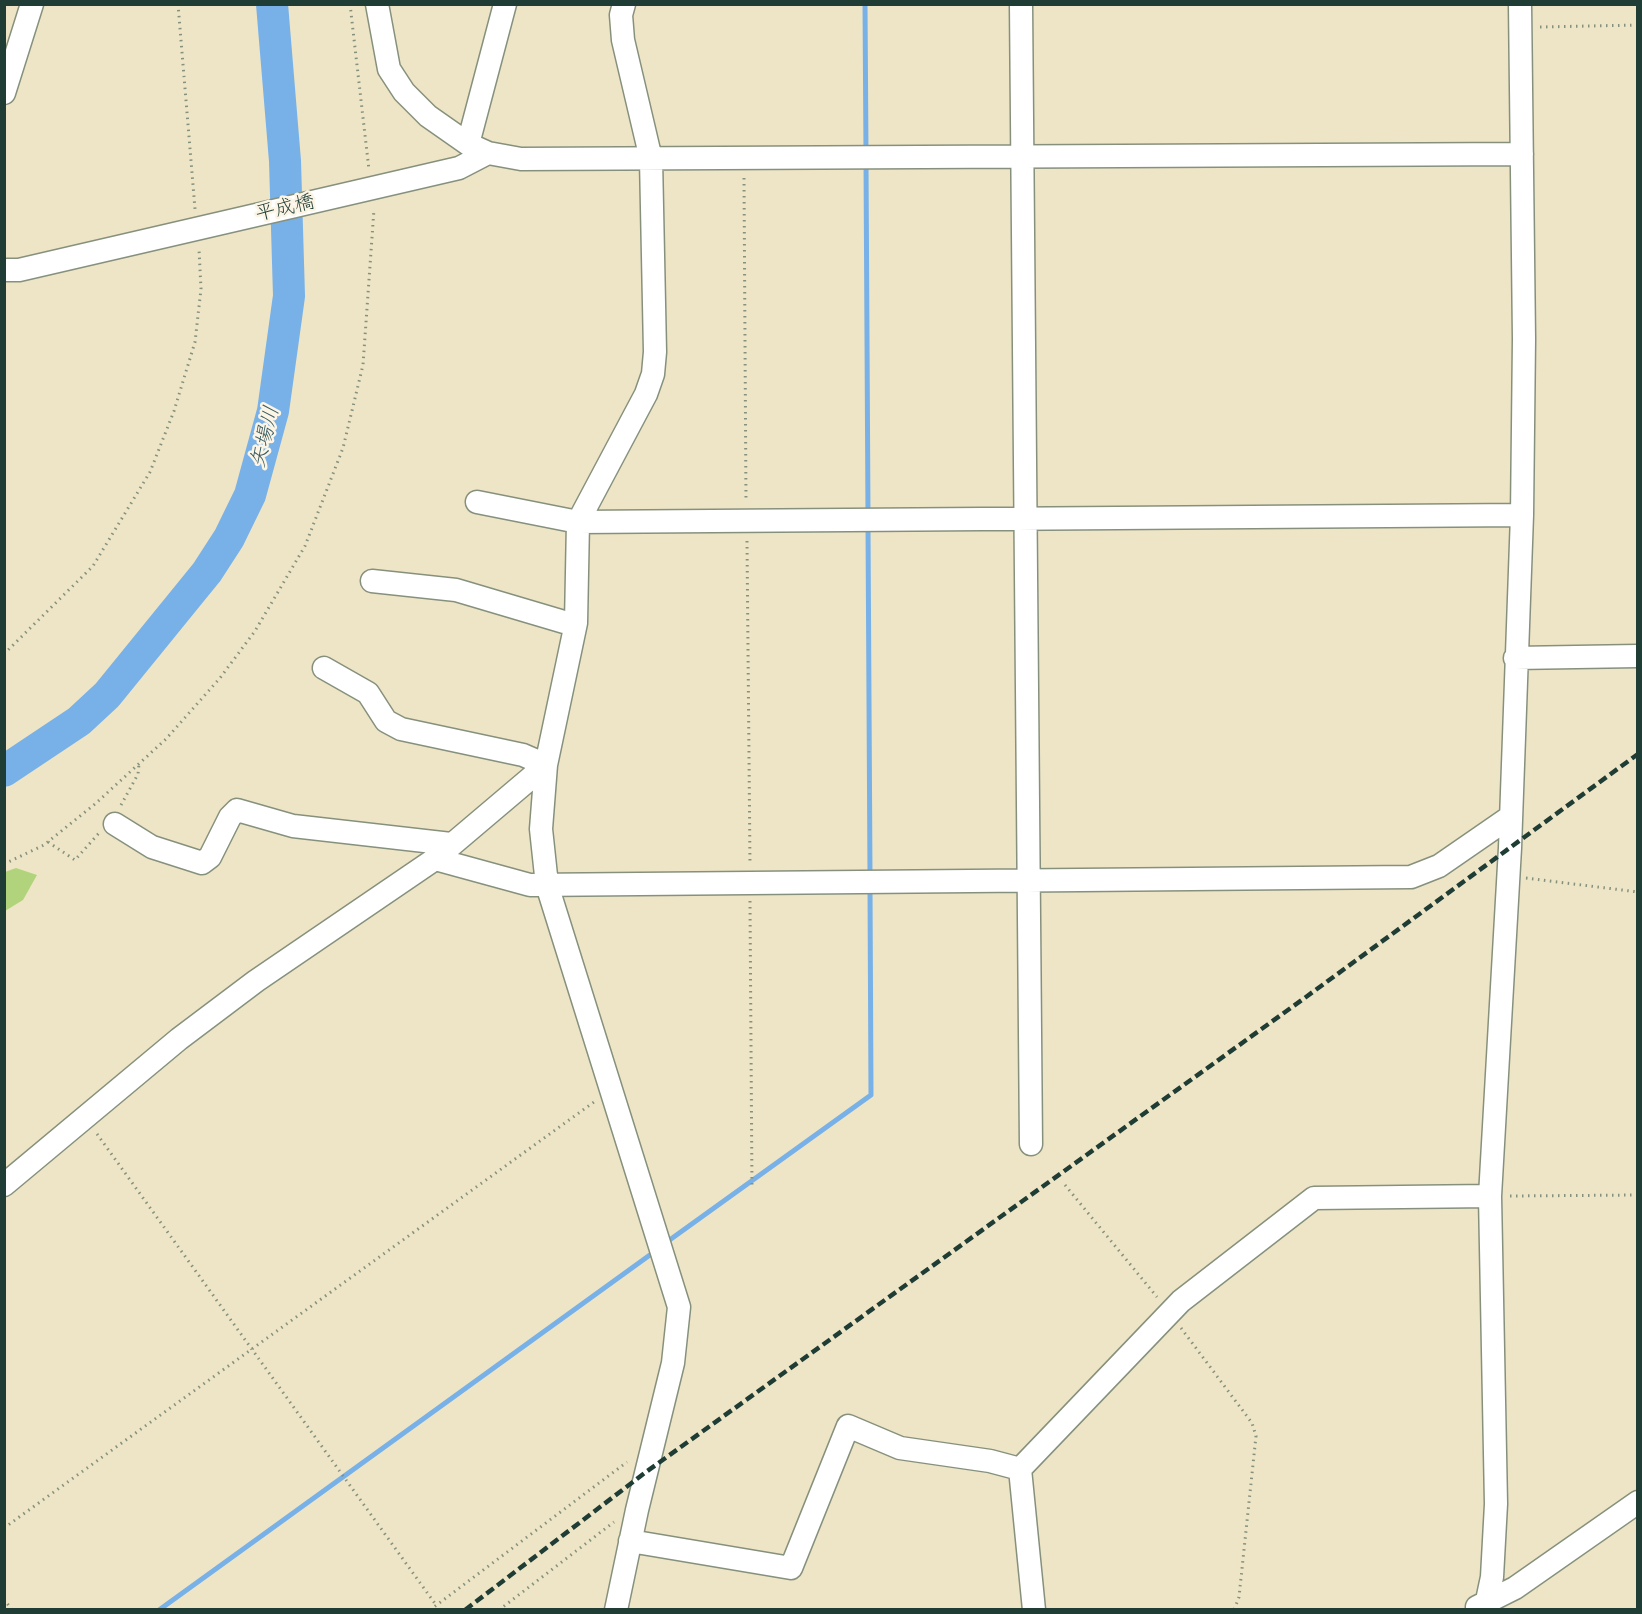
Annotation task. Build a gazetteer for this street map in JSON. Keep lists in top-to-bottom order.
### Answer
{
  "streets": {
    "street": ["平成橋"]
  },
  "water": ["矢場川"]
}
